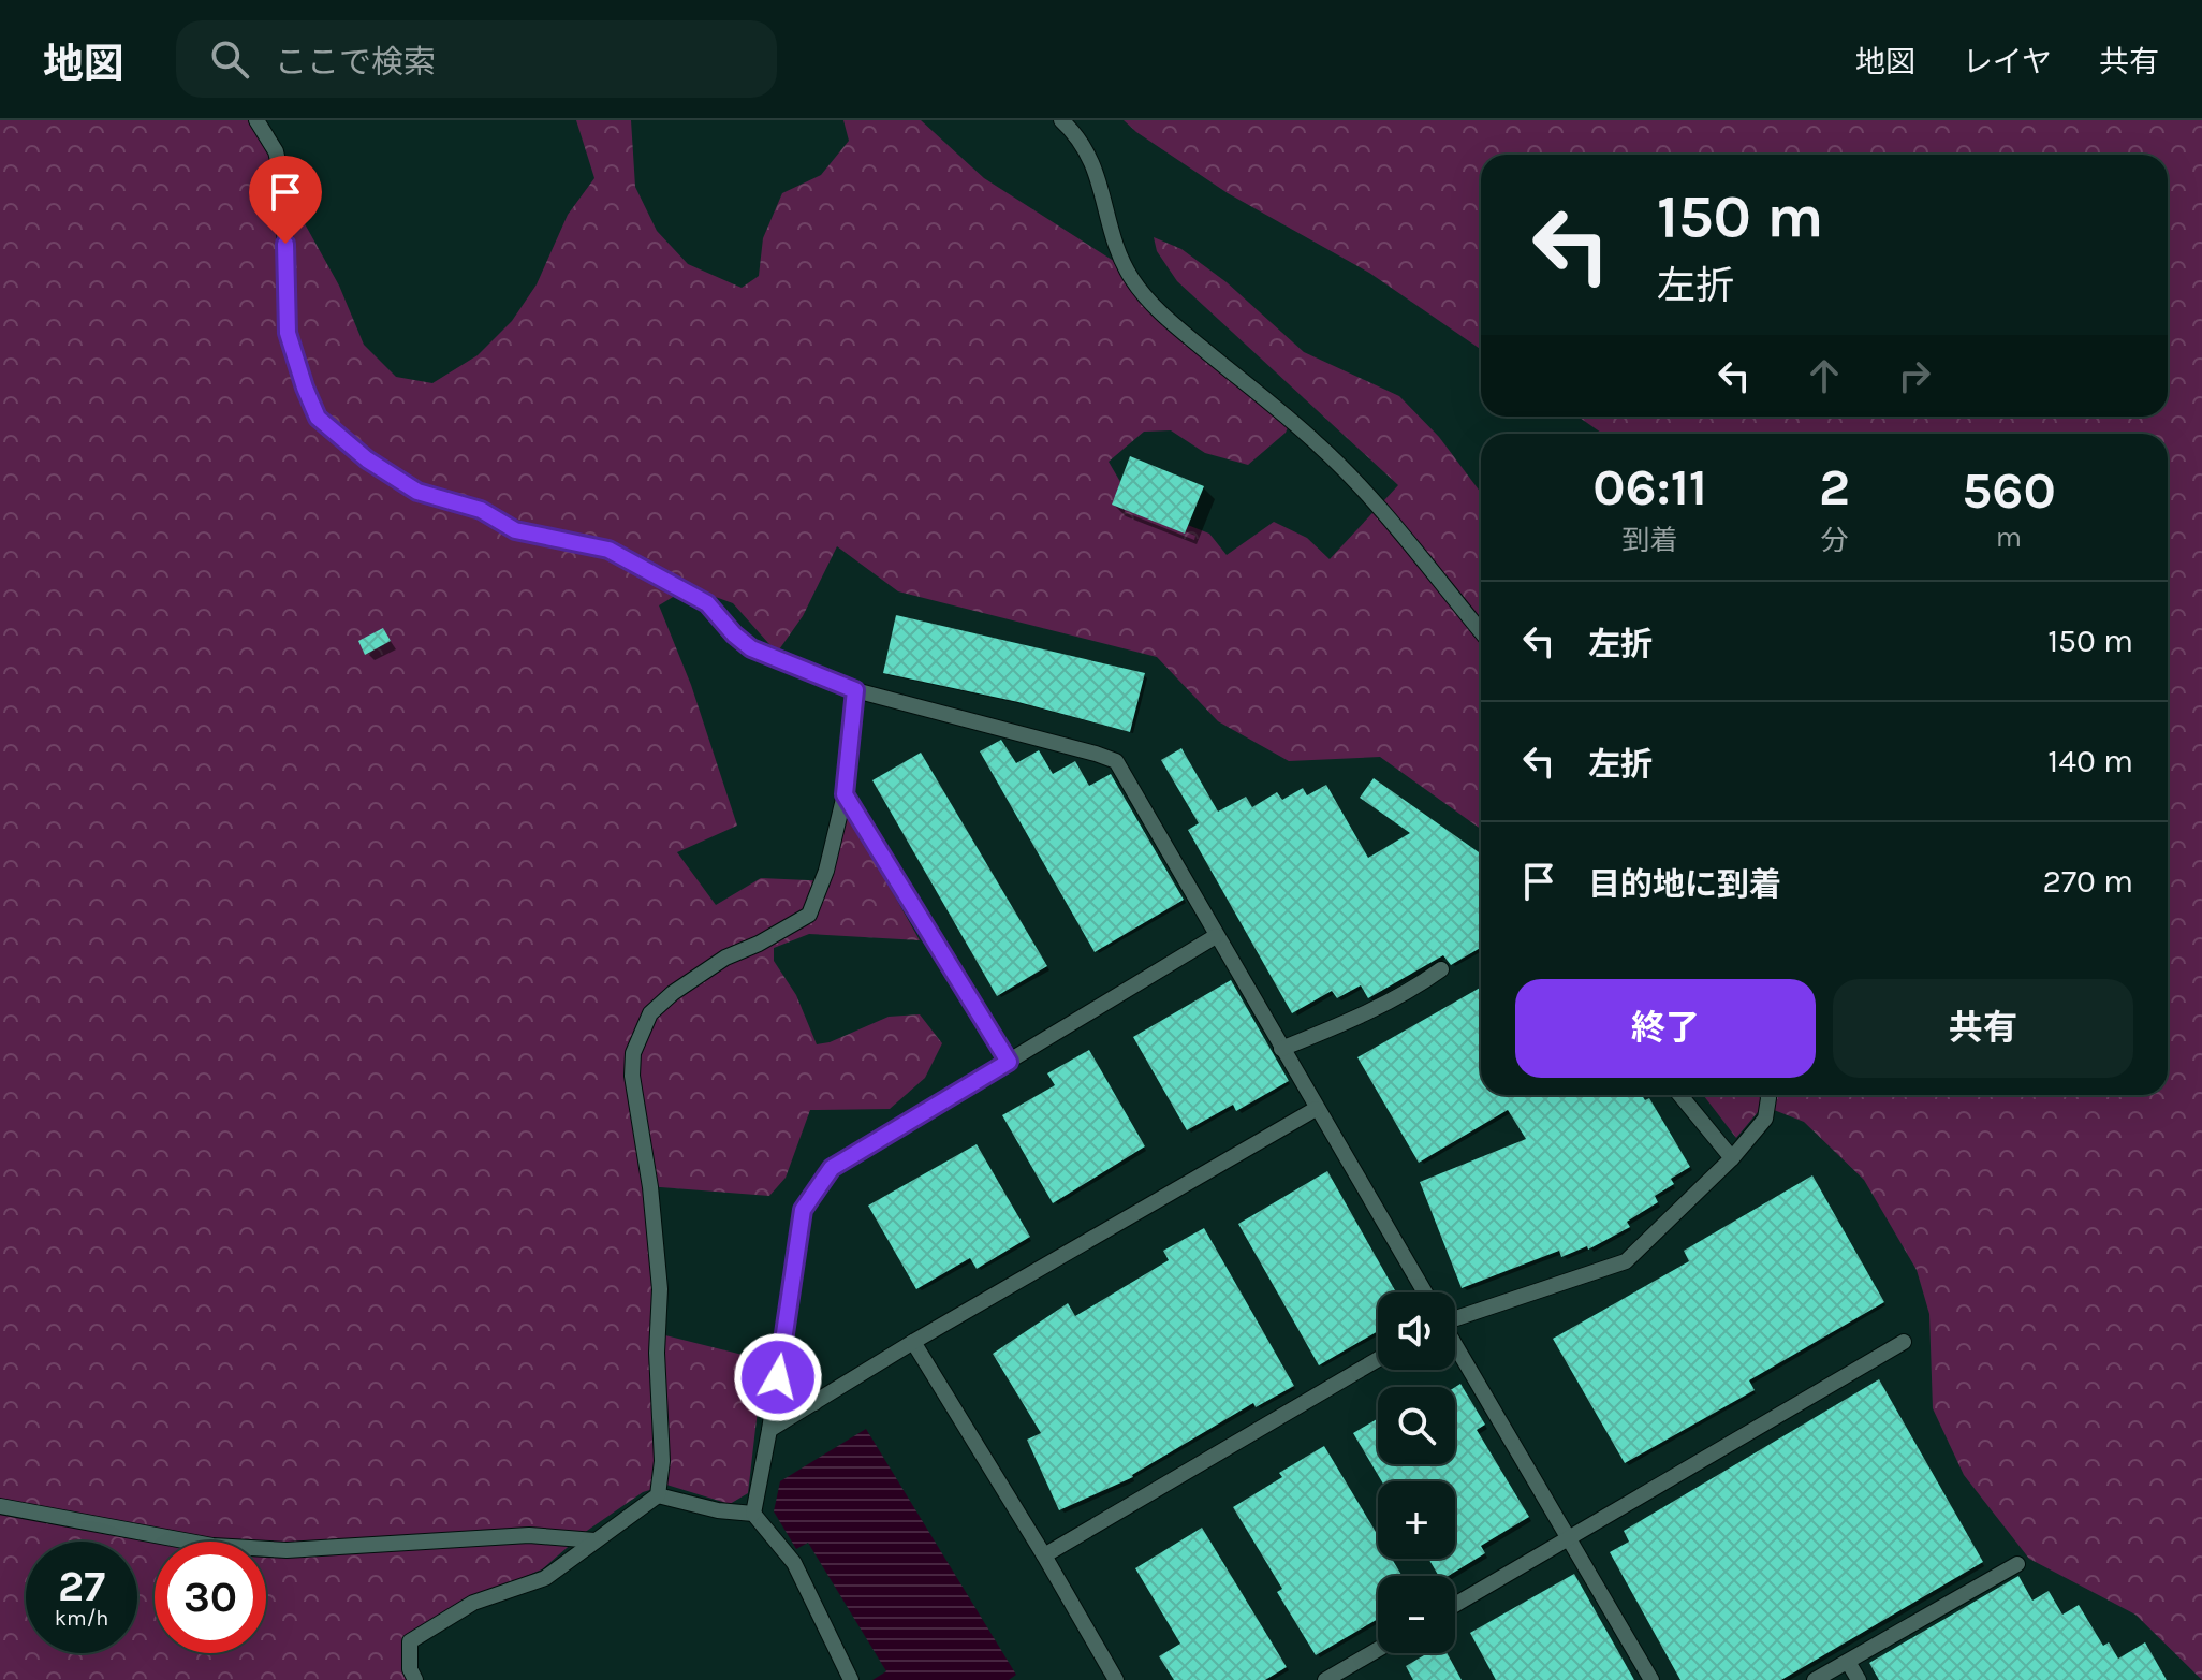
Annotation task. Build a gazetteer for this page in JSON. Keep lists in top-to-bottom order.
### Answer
{
  "page": {
    "header": "地図",
    "search": "ここで検索",
    "nav": ["地図", "レイヤ", "共有"],
    "turn": ["150 m", "左折"],
    "eta": [
      "06:11",
      "到着",
      "2",
      "分",
      "560",
      "m"
    ],
    "list": [
      {
        "name": "左折",
        "value": "150 m"
      },
      {
        "name": "左折",
        "value": "140 m"
      },
      {
        "name": "目的地に到着",
        "value": "270 m"
      }
    ],
    "buttons": ["終了", "共有"],
    "map_buttons": ["+", "−"],
    "speed": "27 km/h",
    "limit": "30"
  }
}
